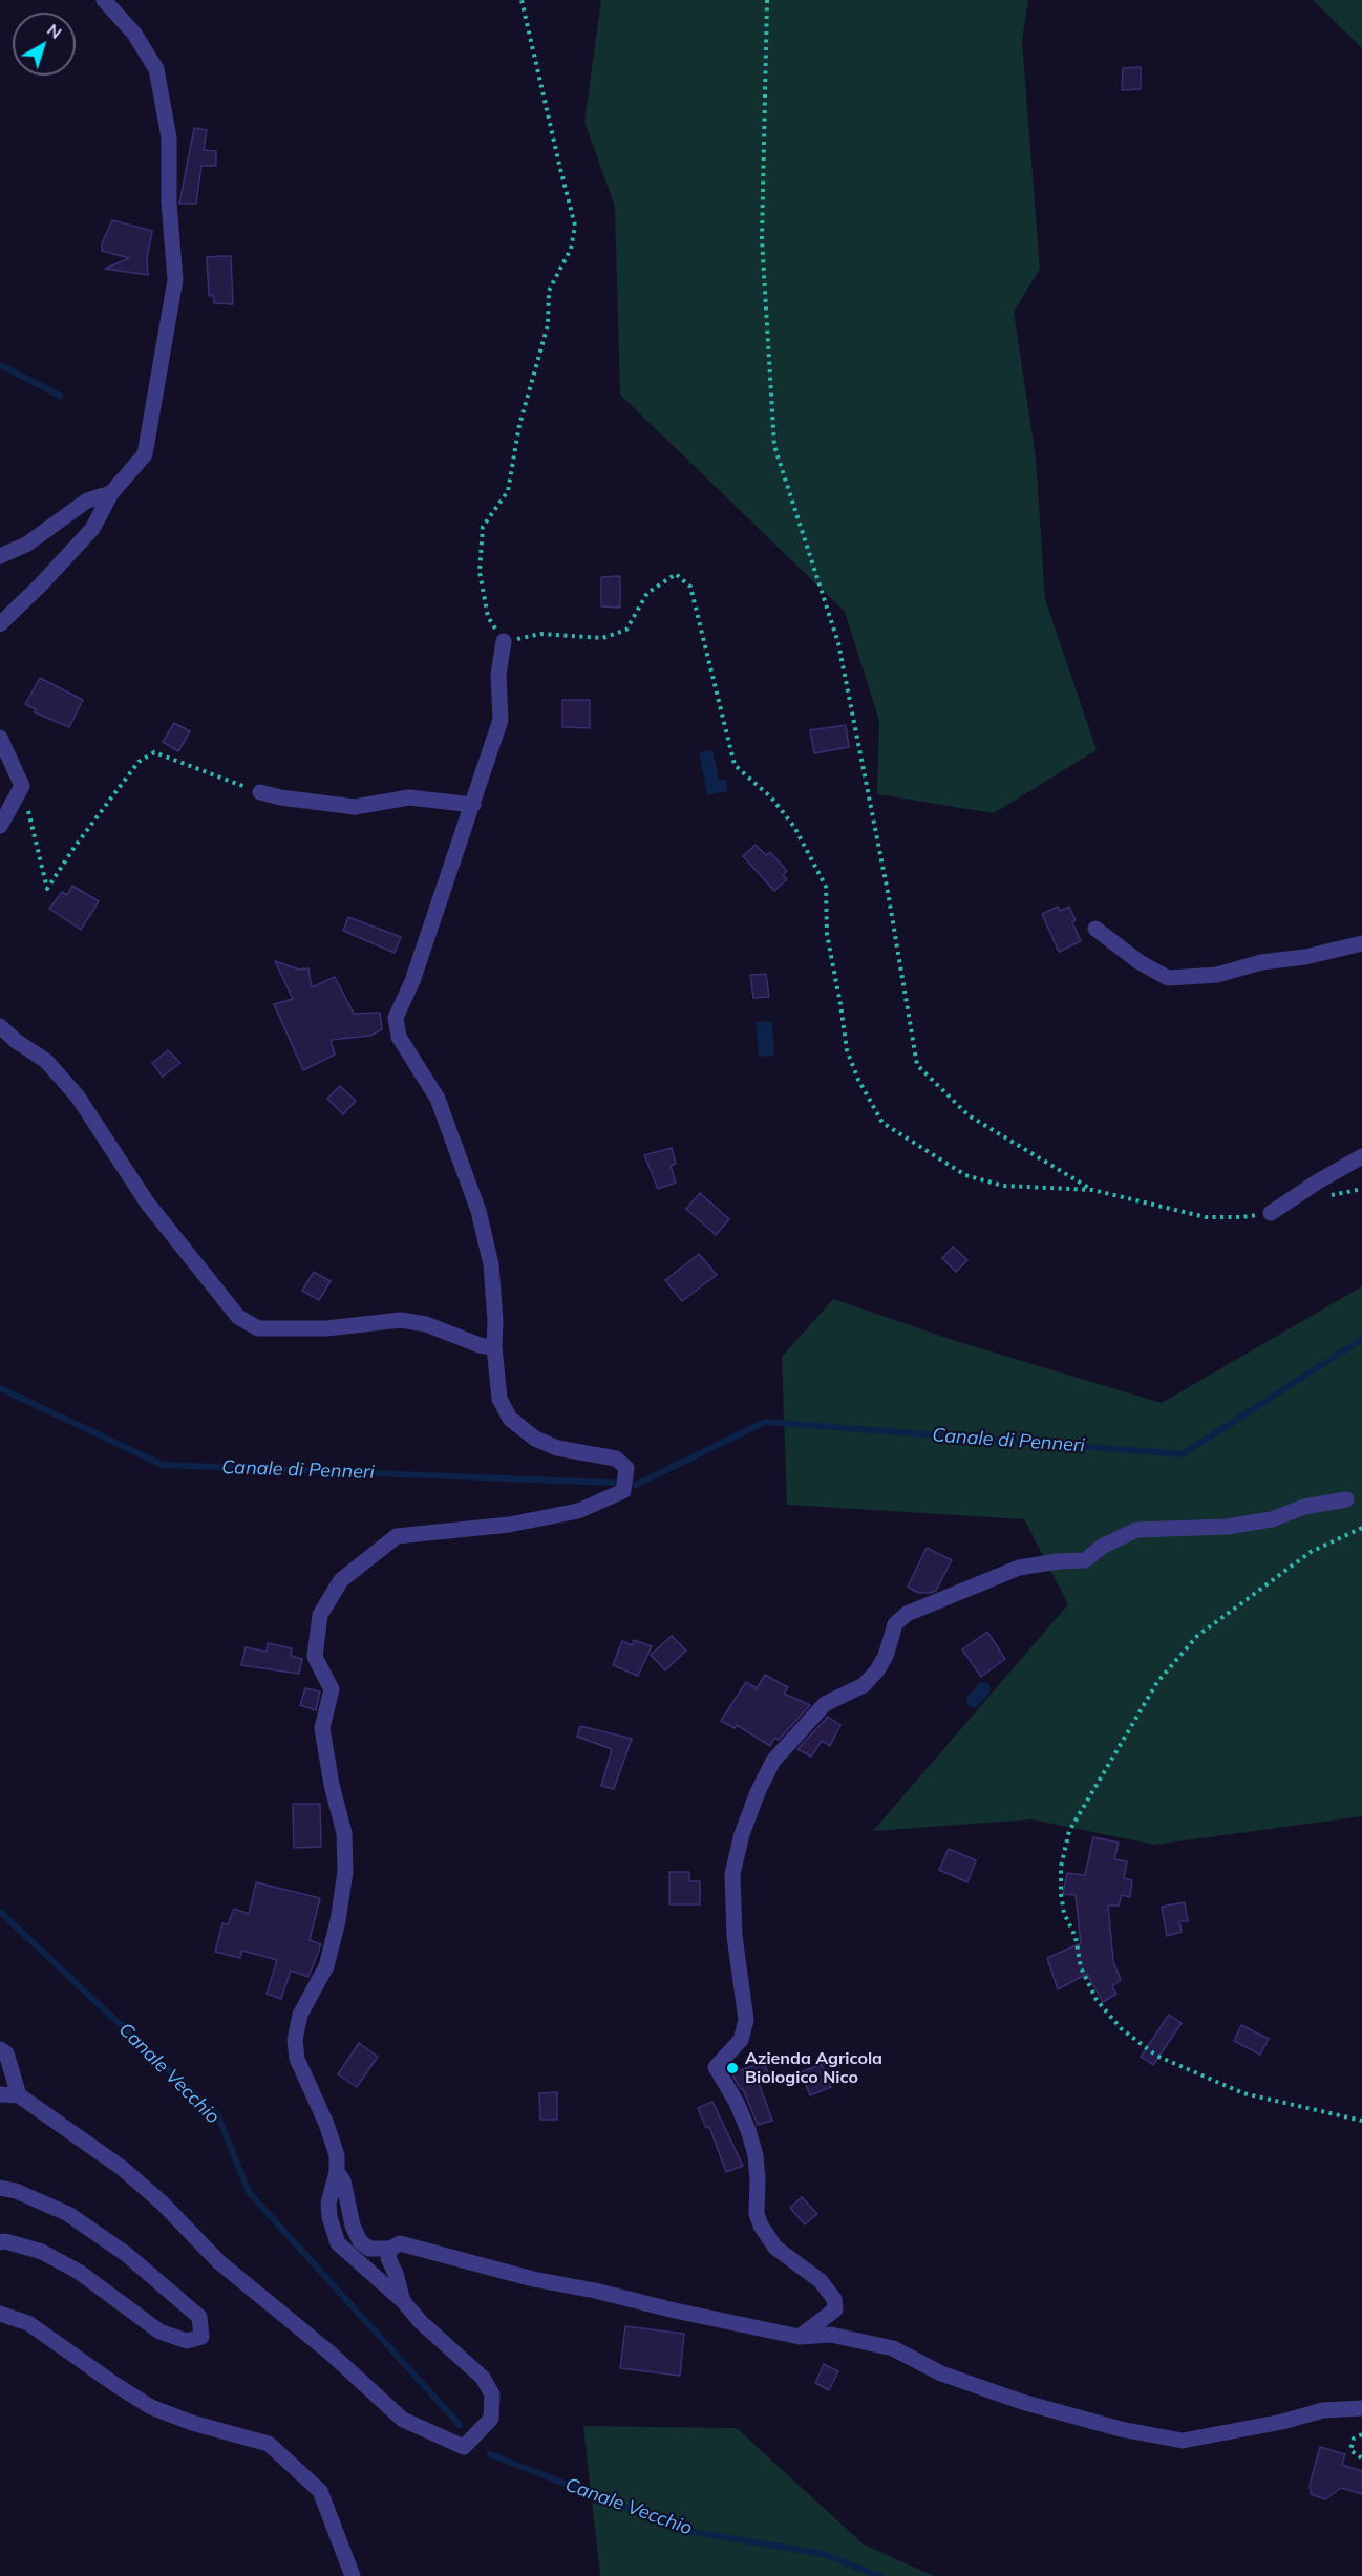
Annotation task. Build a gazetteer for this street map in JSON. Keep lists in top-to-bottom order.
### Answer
{
  "water": ["Canale di Penneri", "Canale Vecchio"],
  "places": ["Azienda Agricola Biologico Nico"],
  "north": "top right"
}
